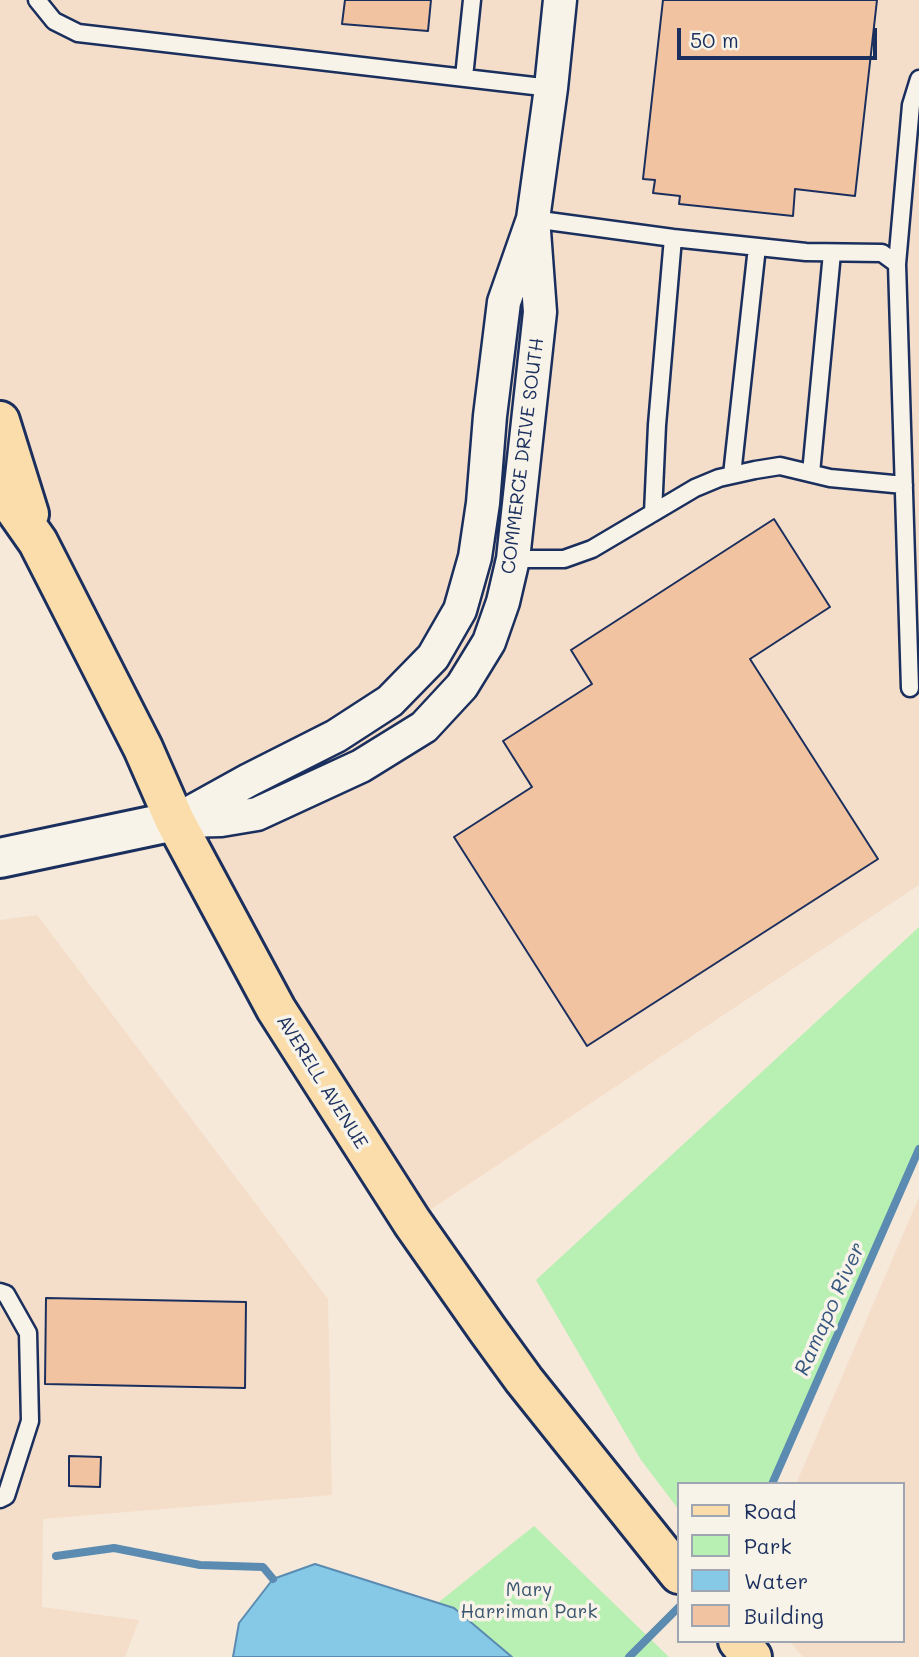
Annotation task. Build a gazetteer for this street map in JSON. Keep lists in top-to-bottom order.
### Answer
{
  "streets": {
    "main road": ["AVERELL AVENUE"],
    "street": ["COMMERCE DRIVE SOUTH"]
  },
  "crossings": [
    ["COMMERCE DRIVE SOUTH", "AVERELL AVENUE"]
  ],
  "water": ["Ramapo River"],
  "parks": ["Mary Harriman Park"],
  "legend": [
    "Road",
    "Park",
    "Water",
    "Building"
  ],
  "scale_bar": "50 m"
}
